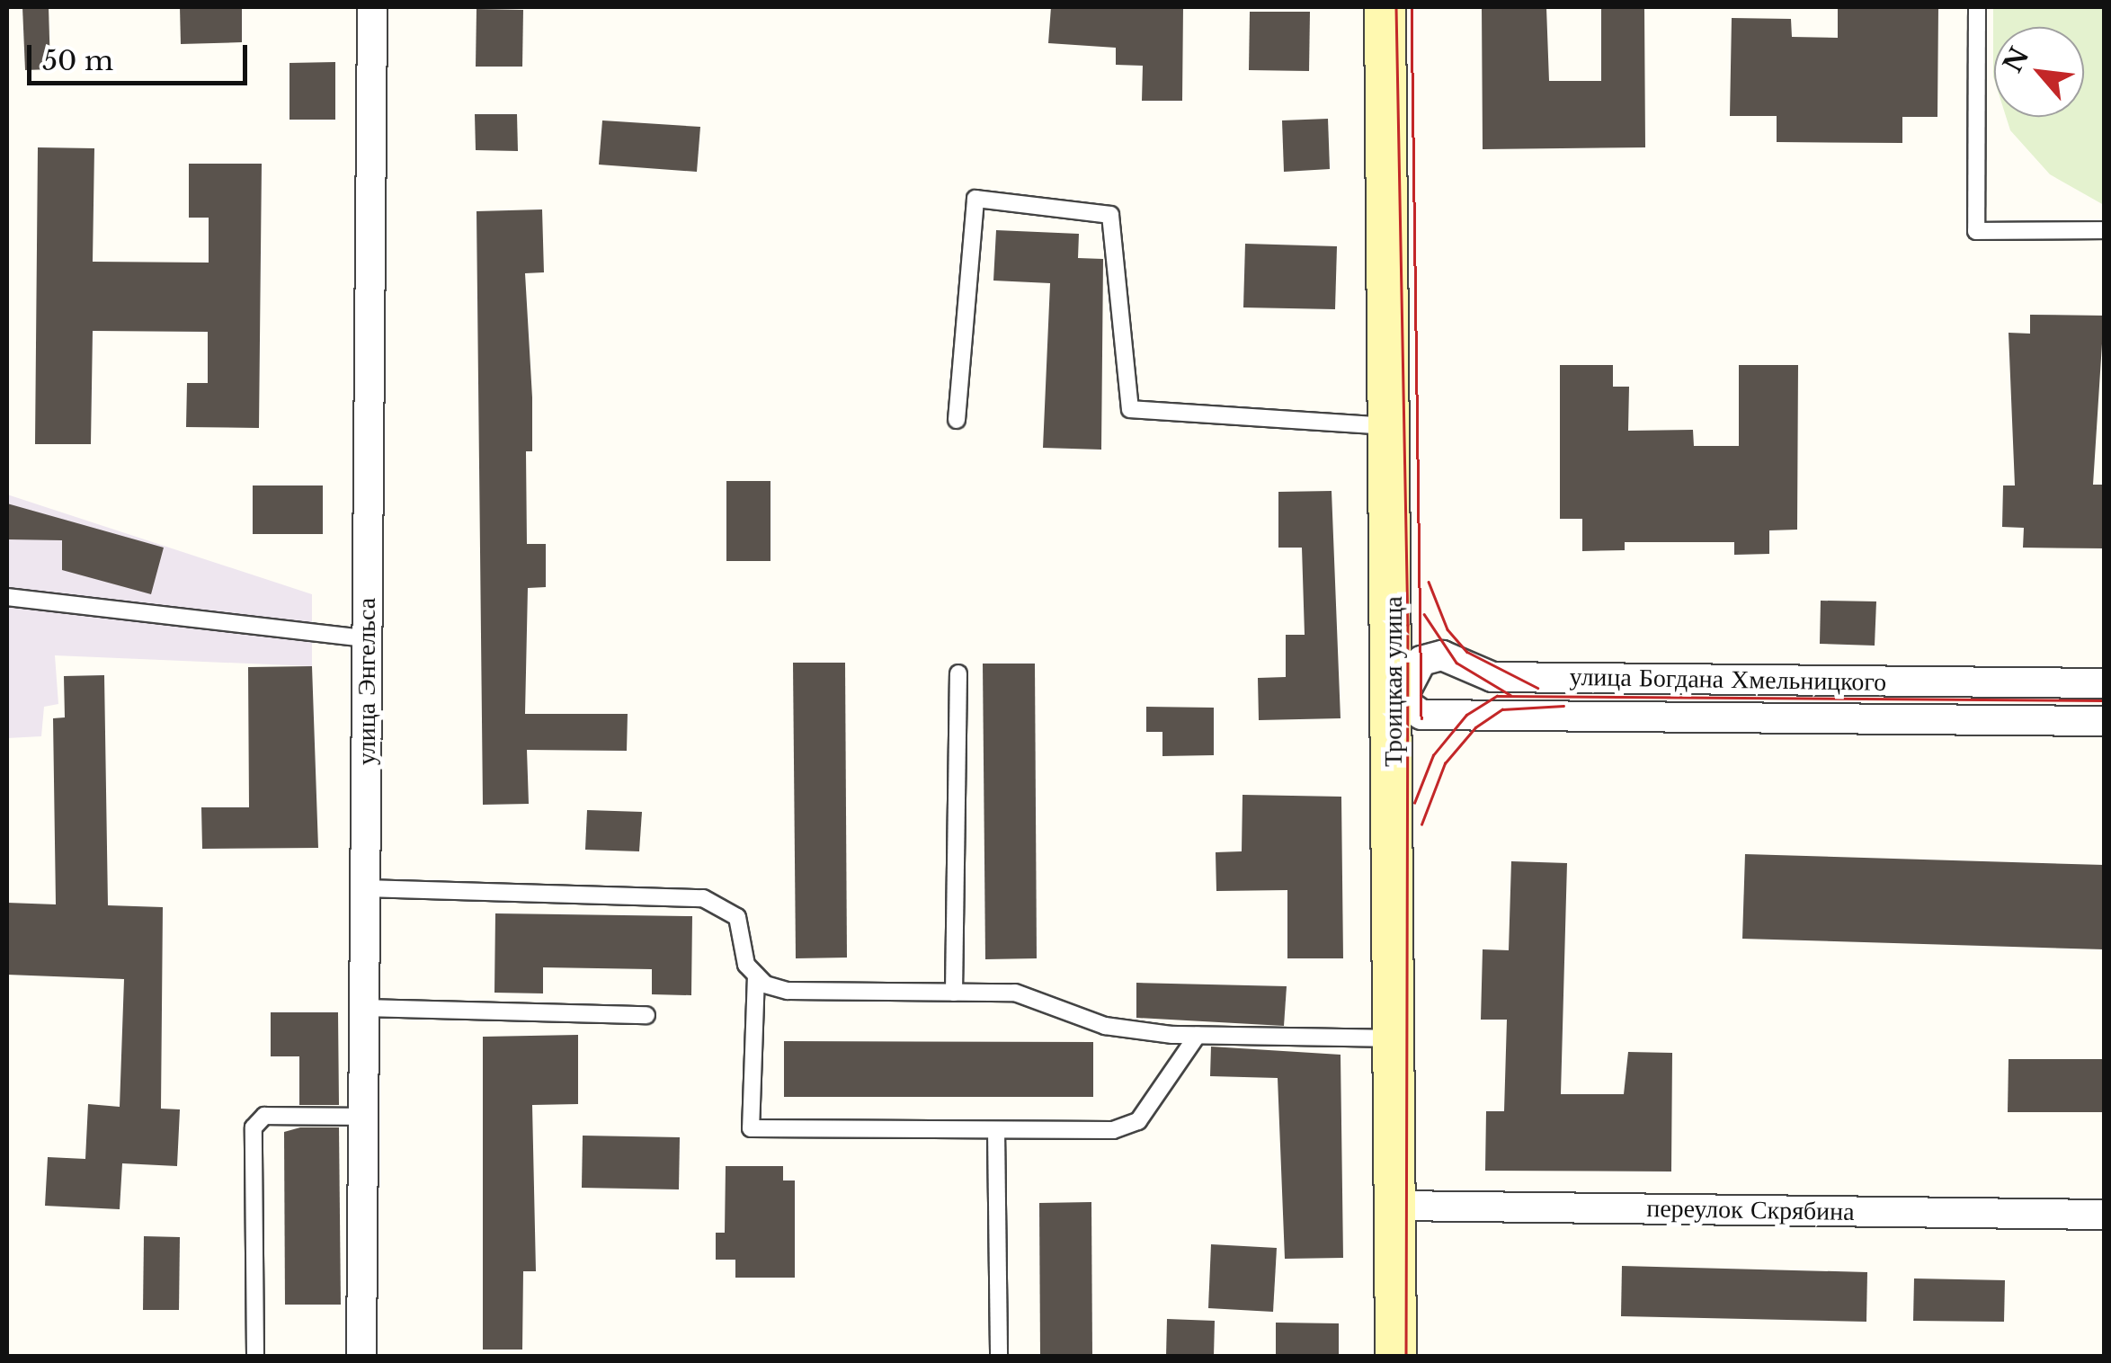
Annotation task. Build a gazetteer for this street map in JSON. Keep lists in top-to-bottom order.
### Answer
{
  "streets": {
    "street": [
      "улица Богдана Хмельницкого",
      "улица Энгельса",
      "Троицкая улица",
      "переулок Скрябина"
    ]
  },
  "crossings": [
    ["улица Богдана Хмельницкого", "Троицкая улица"],
    ["Троицкая улица", "переулок Скрябина"]
  ],
  "scale_bar": "50 m",
  "north": "top left"
}
